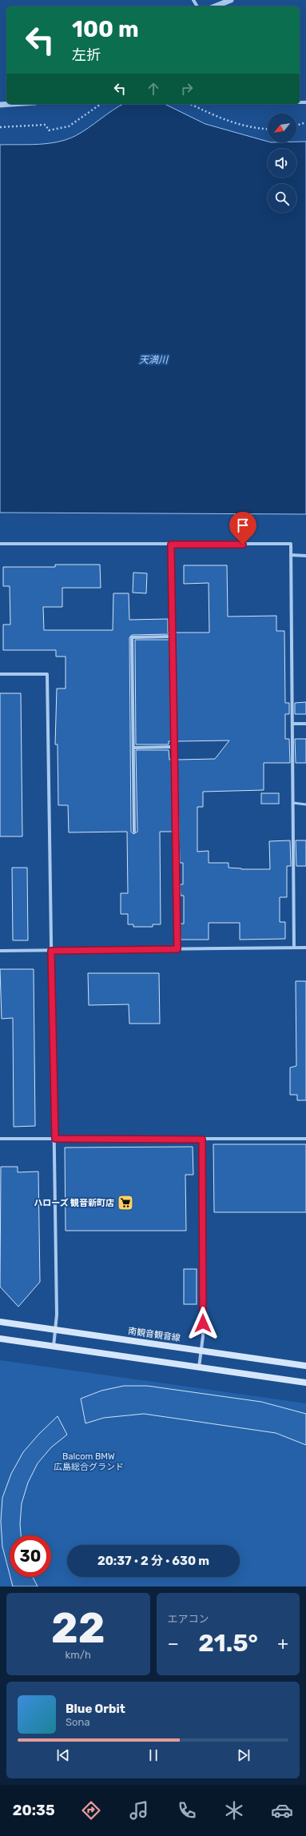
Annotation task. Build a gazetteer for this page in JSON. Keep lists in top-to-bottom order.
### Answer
{
  "streets": {
    "main road": ["南観音観音線"]
  },
  "water": ["天満川"],
  "parks": ["Balcom BMW 広島総合グランド"],
  "places": {
    "supermarket": ["ハローズ 観音新町店"]
  },
  "north": "bottom left",
  "page": {
    "turn": ["100 m", "左折"],
    "limit": "30",
    "trip": "20:37 · 2 分 · 630 m",
    "tile": [
      ["22", "km/h"],
      "エアコン"
    ],
    "heat": ["−", "21.5°", "+"],
    "song": ["Blue Orbit", "Sona"],
    "tabs": "20:35"
  }
}
